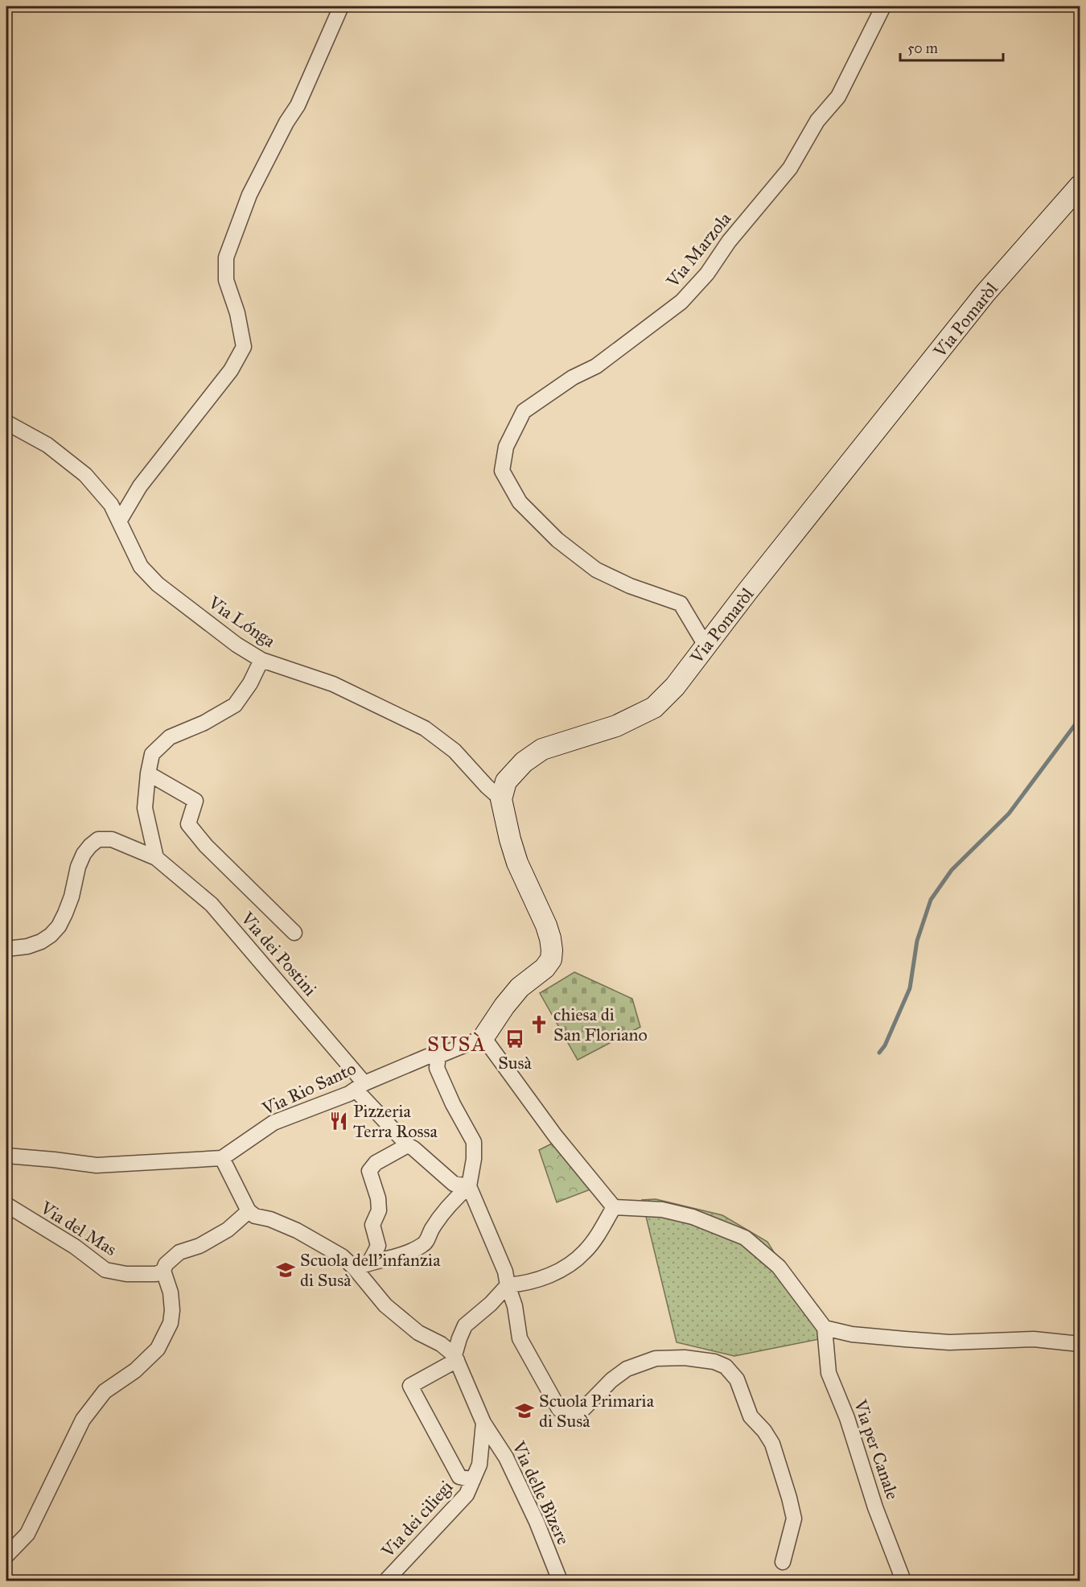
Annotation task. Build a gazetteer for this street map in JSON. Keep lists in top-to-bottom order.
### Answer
{
  "streets": {
    "street": [
      "Via Marzola",
      "Via Pomaròl",
      "Via Lónga",
      "Via dei Postini",
      "Via Rio Santo",
      "Via del Mas",
      "Via per Canale",
      "Via delle Bìzere",
      "Via dei ciliegi"
    ]
  },
  "crossings": [
    ["Via Marzola", "Via Pomaròl"],
    ["Via Pomaròl", "Via Lónga"],
    ["Via dei Postini", "Via Rio Santo"],
    ["Via delle Bìzere", "Via dei ciliegi"]
  ],
  "districts": ["SUSÀ"],
  "places": {
    "church": ["chiesa di San Floriano"],
    "bus stop": ["Susà"],
    "restaurant": ["Pizzeria Terra Rossa"],
    "school or university": ["Scuola dell'infanzia di Susà", "Scuola Primaria di Susà"]
  },
  "scale_bar": "50 m"
}
